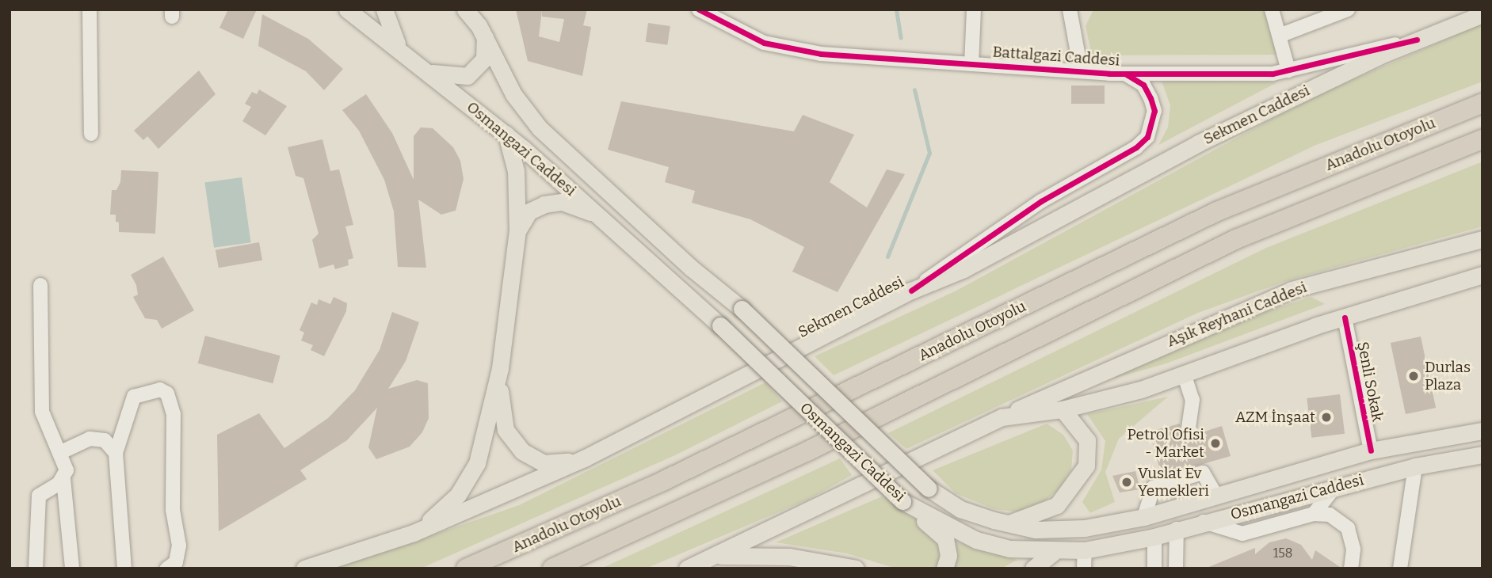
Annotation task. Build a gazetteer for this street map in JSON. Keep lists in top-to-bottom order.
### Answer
{
  "streets": {
    "highway": ["Anadolu Otoyolu"],
    "main road": [
      "Battalgazi Caddesi",
      "Sekmen Caddesi",
      "Osmangazi Caddesi",
      "Aşık Reyhani Caddesi"
    ],
    "street": ["Şenli Sokak"]
  },
  "crossings": [
    ["Battalgazi Caddesi", "Sekmen Caddesi"],
    ["Osmangazi Caddesi", "Şenli Sokak"],
    ["Aşık Reyhani Caddesi", "Şenli Sokak"]
  ],
  "places": [
    "Durlas Plaza",
    "AZM İnşaat",
    "Petrol Ofisi - Market",
    "Vuslat Ev Yemekleri"
  ],
  "house_numbers": ["158"]
}
